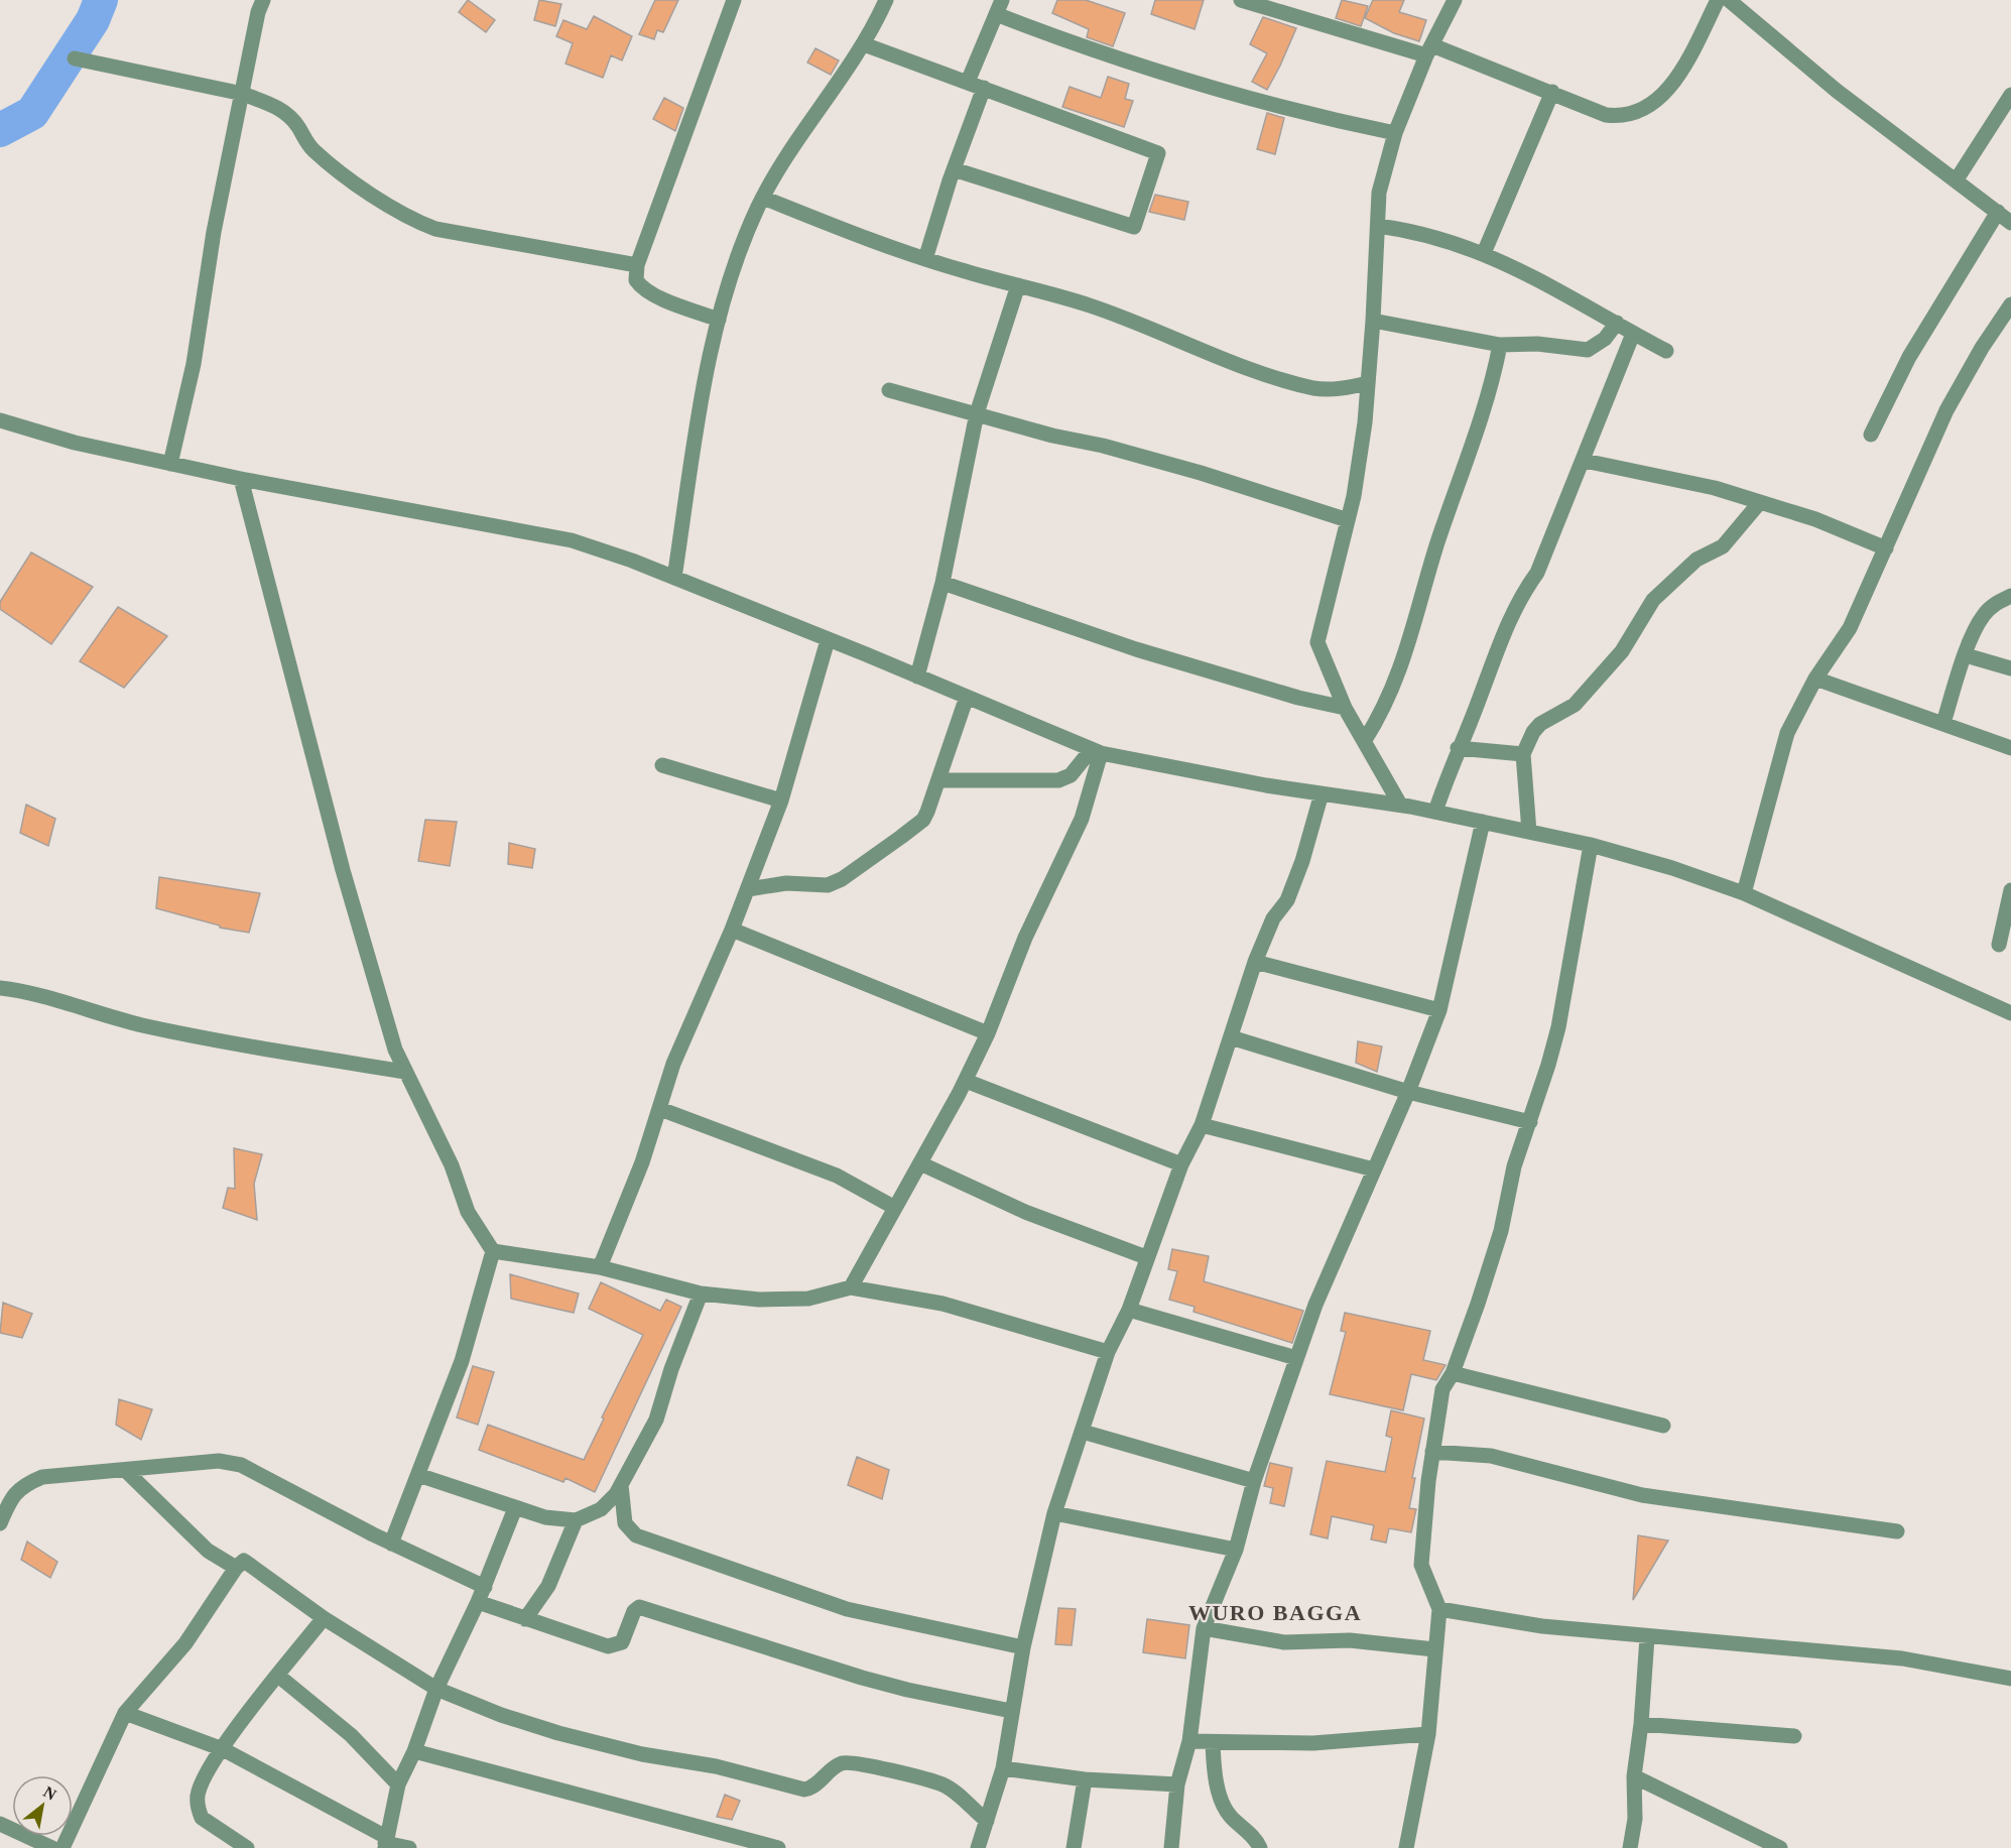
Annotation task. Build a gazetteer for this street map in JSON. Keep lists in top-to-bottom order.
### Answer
{
  "districts": ["WURO BAGGA"],
  "north": "top right"
}
